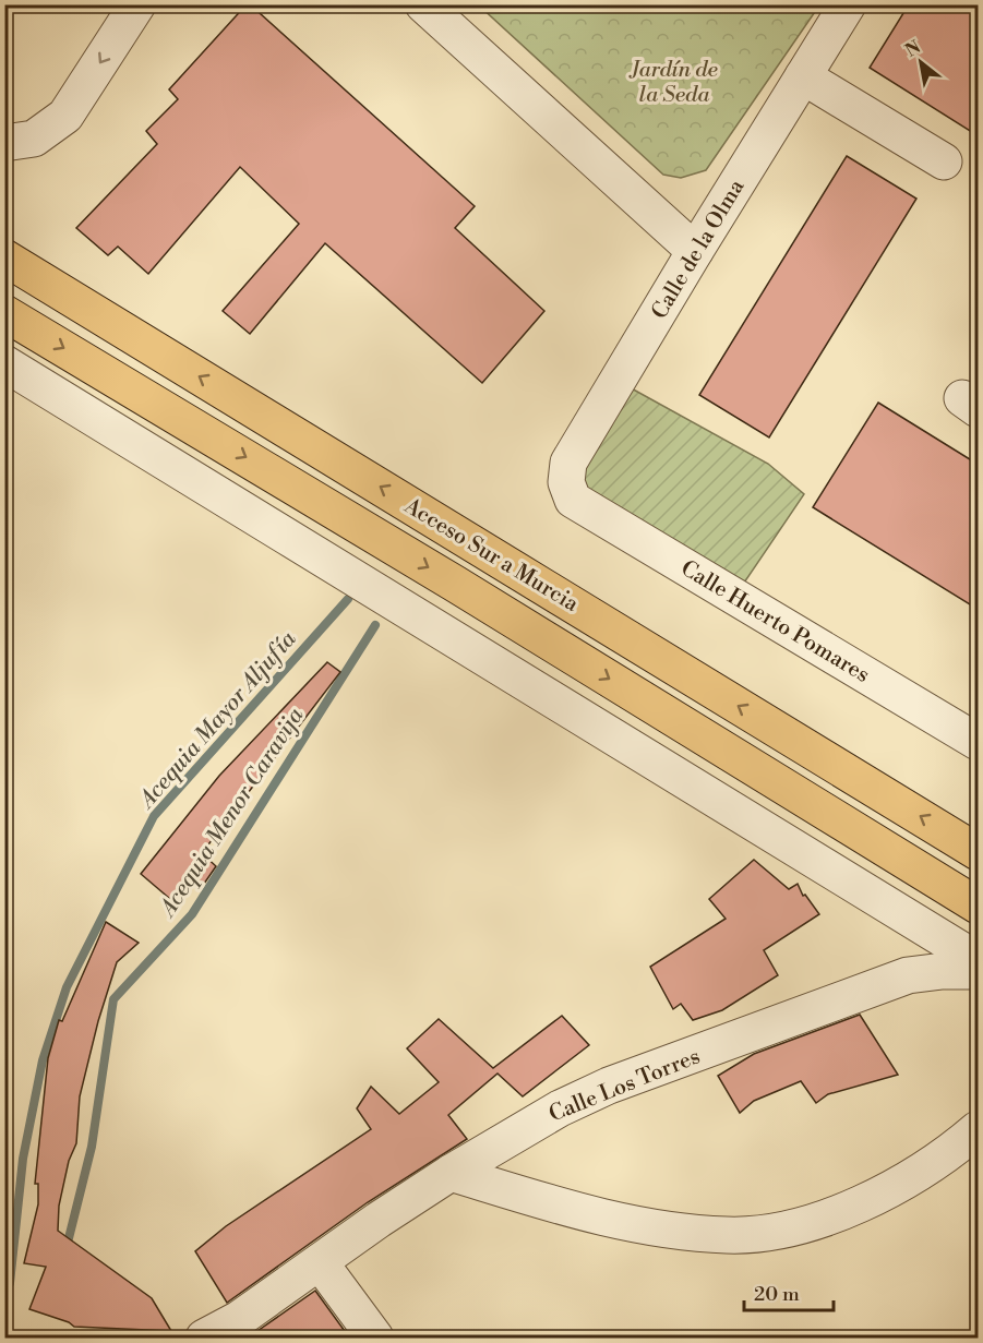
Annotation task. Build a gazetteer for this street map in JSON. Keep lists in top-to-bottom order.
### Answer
{
  "streets": {
    "highway": ["Acceso Sur a Murcia"],
    "street": ["Calle de la Olma", "Calle Huerto Pomares", "Calle Los Torres"]
  },
  "crossings": [
    ["Calle de la Olma", "Calle Huerto Pomares"]
  ],
  "water": ["Acequia Mayor Aljufía", "Acequia Menor Caravija"],
  "parks": ["Jardín de la Seda"],
  "scale_bar": "20 m",
  "north": "top left"
}
